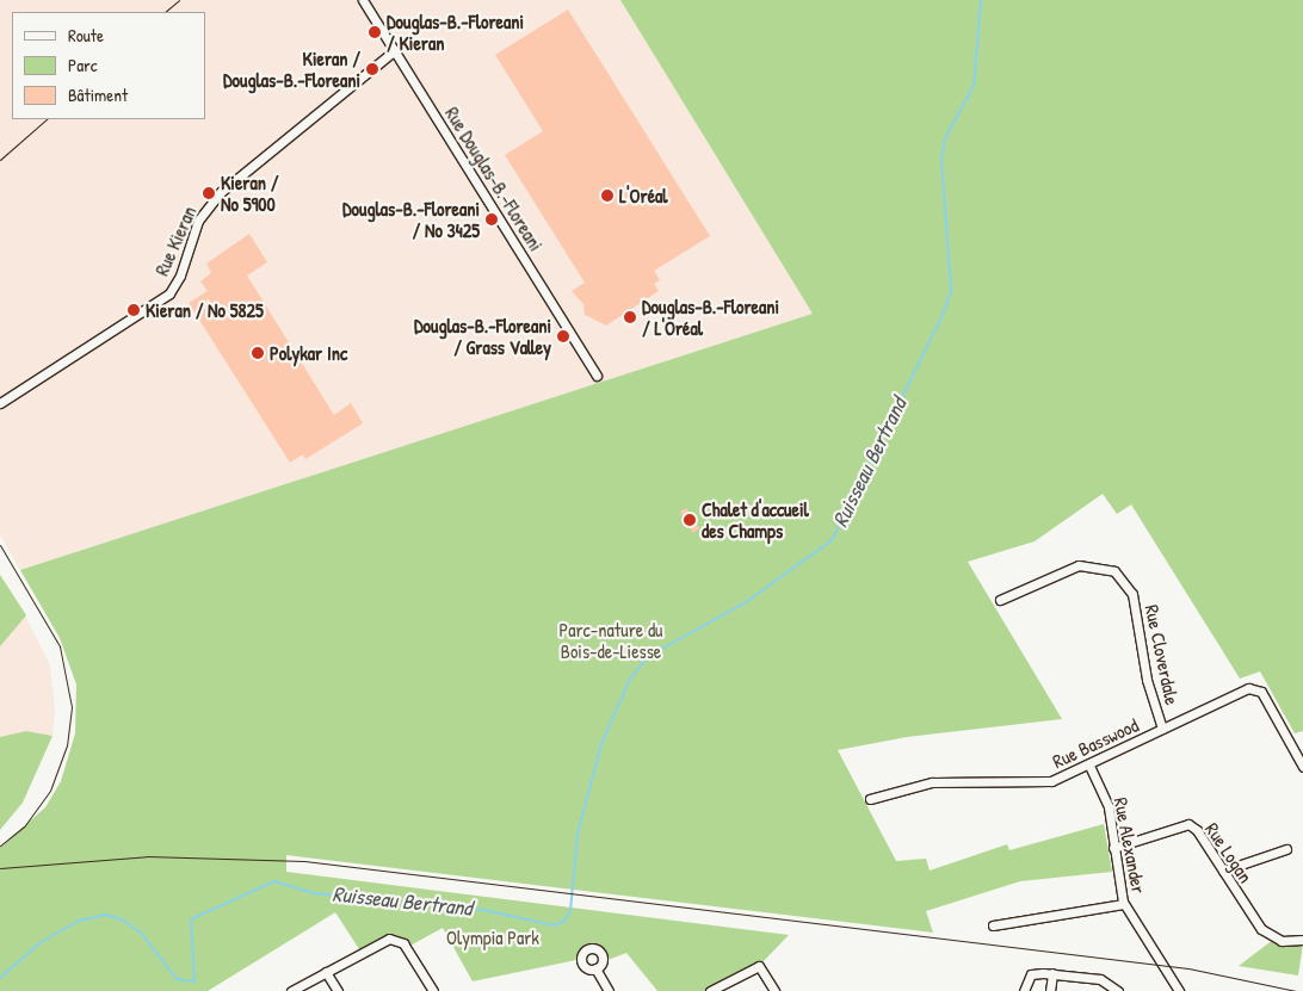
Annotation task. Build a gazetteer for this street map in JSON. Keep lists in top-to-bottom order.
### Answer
{
  "streets": {
    "street": [
      "Rue Douglas-B.-Floreani",
      "Rue Kieran",
      "Rue Cloverdale",
      "Rue Basswood",
      "Rue Alexander",
      "Rue Logan"
    ]
  },
  "crossings": [
    ["Rue Douglas-B.-Floreani", "Rue Kieran"],
    ["Rue Cloverdale", "Rue Basswood"],
    ["Rue Basswood", "Rue Alexander"],
    ["Rue Alexander", "Rue Logan"]
  ],
  "water": ["Ruisseau Bertrand"],
  "parks": ["Parc-nature du Bois-de-Liesse", "Olympia Park"],
  "places": [
    "Douglas-B.-Floreani / Kieran",
    "Kieran / Douglas-B.-Floreani",
    "Kieran / No 5900",
    "L'Oréal",
    "Douglas-B.-Floreani / No 3425",
    "Kieran / No 5825",
    "Douglas-B.-Floreani / L'Oréal",
    "Douglas-B.-Floreani / Grass Valley",
    "Polykar Inc",
    "Chalet d'accueil des Champs"
  ],
  "legend": ["Route", "Parc", "Bâtiment"]
}
